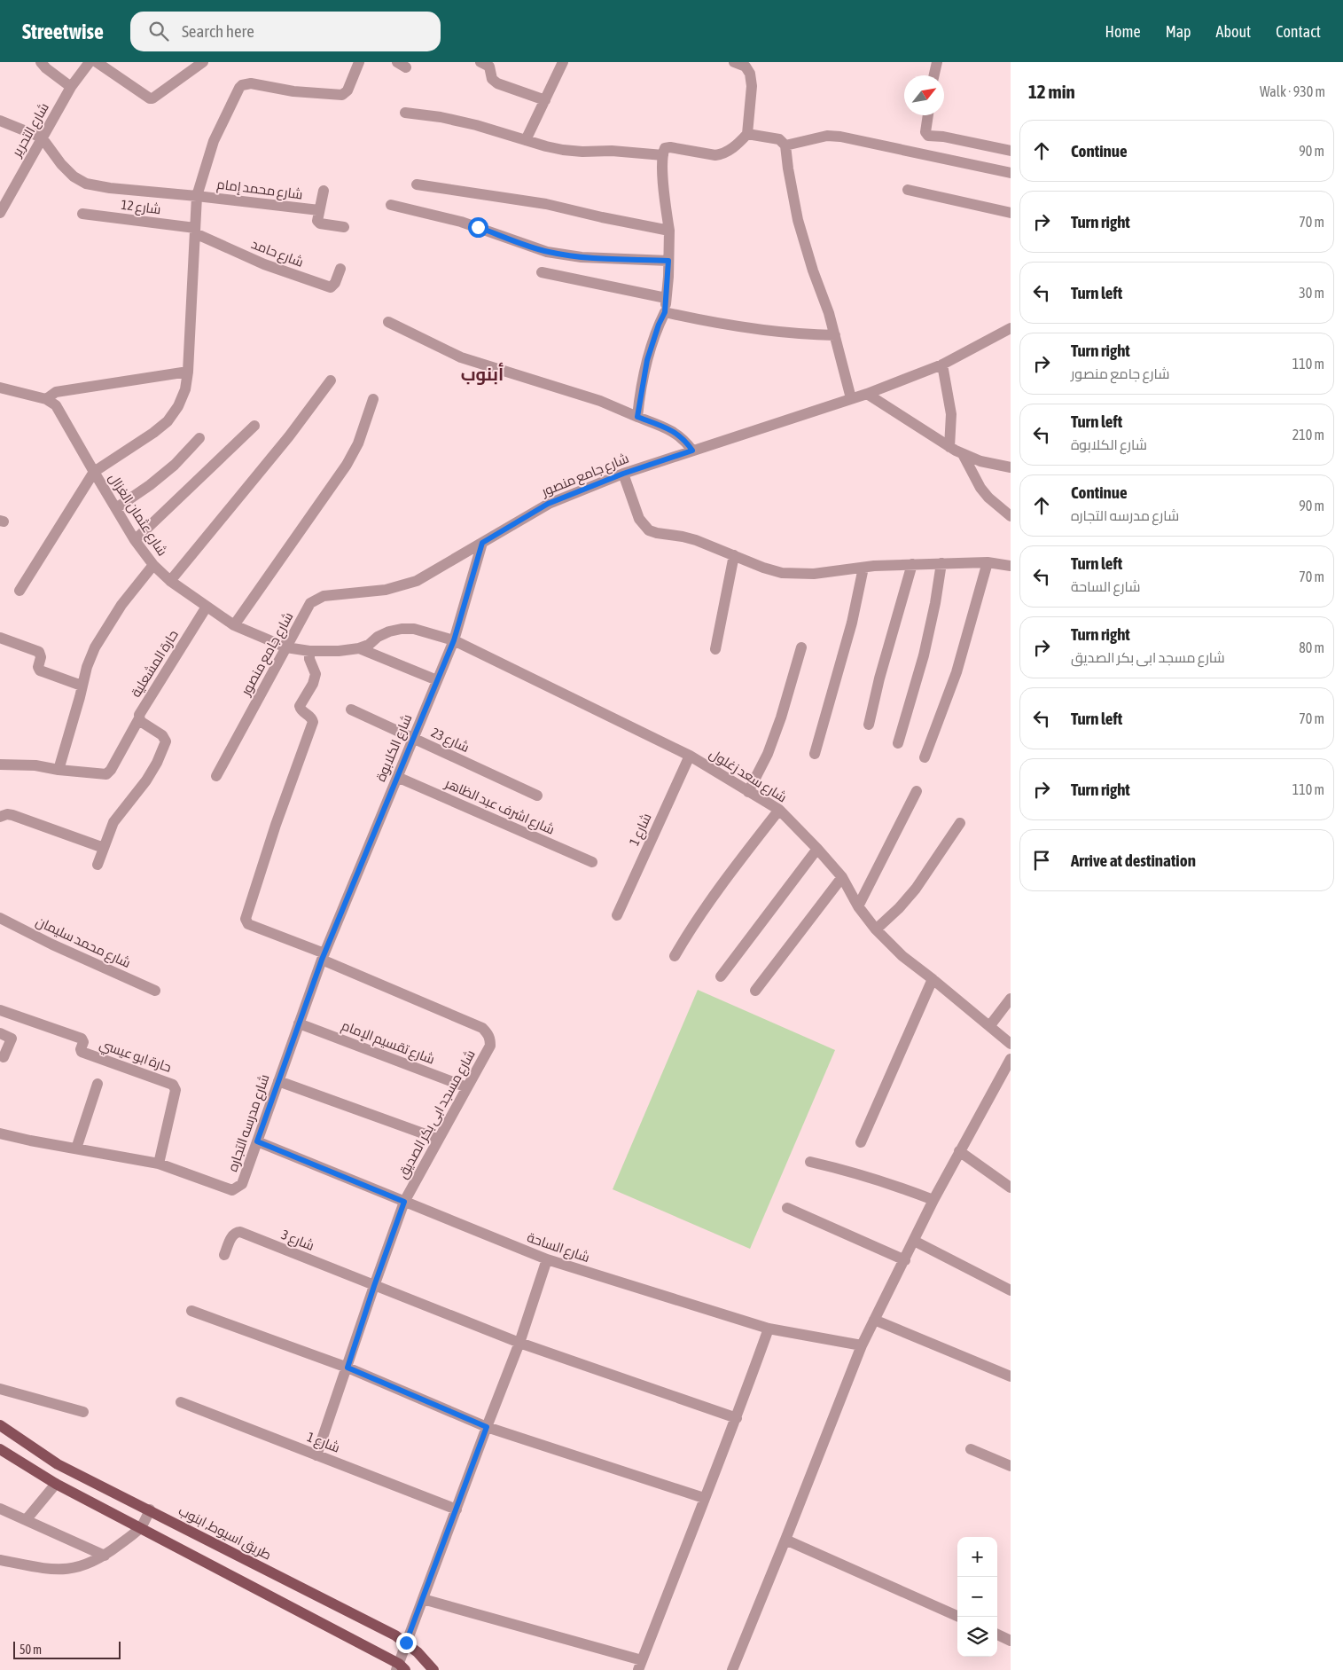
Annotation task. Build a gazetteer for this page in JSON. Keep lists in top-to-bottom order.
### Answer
{
  "streets": {
    "main road": ["طريق اسيوط, ابنوب"],
    "street": [
      "شارع التحرير",
      "شارع محمد إمام",
      "شارع 12",
      "شارع حامد",
      "شارع جامع منصور",
      "شارع عثمان الغزال",
      "حارة المشعلية",
      "شارع 23",
      "شارع الكلابوة",
      "شارع سعد زغلول",
      "شارع اشرف عبد الظاهر",
      "شارع 1",
      "شارع محمد سليمان",
      "شارع تقسيم الإمام",
      "حارة ابو عيسي",
      "شارع مسجد ابى بكر الصديق",
      "شارع مدرسه التجاره",
      "شارع 3",
      "شارع الساحة"
    ]
  },
  "crossings": [
    ["شارع التحرير", "شارع محمد إمام"],
    ["شارع 12", "شارع حامد"],
    ["شارع جامع منصور", "شارع عثمان الغزال"],
    ["شارع جامع منصور", "شارع الكلابوة"],
    ["شارع عثمان الغزال", "حارة المشعلية"],
    ["شارع عثمان الغزال", "شارع الكلابوة"],
    ["شارع عثمان الغزال", "شارع سعد زغلول"],
    ["شارع 23", "شارع الكلابوة"],
    ["شارع الكلابوة", "شارع سعد زغلول"],
    ["شارع الكلابوة", "شارع اشرف عبد الظاهر"],
    ["شارع الكلابوة", "شارع مسجد ابى بكر الصديق"],
    ["شارع الكلابوة", "شارع مدرسه التجاره"],
    ["شارع سعد زغلول", "شارع 1"],
    ["شارع 1", "شارع مسجد ابى بكر الصديق"],
    ["شارع تقسيم الإمام", "شارع مسجد ابى بكر الصديق"],
    ["شارع تقسيم الإمام", "شارع مدرسه التجاره"],
    ["حارة ابو عيسي", "شارع مدرسه التجاره"],
    ["شارع مسجد ابى بكر الصديق", "شارع مدرسه التجاره"],
    ["شارع مسجد ابى بكر الصديق", "شارع 3"],
    ["شارع مسجد ابى بكر الصديق", "شارع الساحة"],
    ["شارع مدرسه التجاره", "شارع الساحة"]
  ],
  "districts": ["أبنوب"],
  "scale_bar": "50 m",
  "north": "top right",
  "page": {
    "header": "Streetwise",
    "search": "Search here",
    "nav": [
      "Home",
      "Map",
      "About",
      "Contact"
    ],
    "heading": ["12 min", "Walk · 930 m"],
    "list": [
      ["Continue", "90 m"],
      ["Turn right", "70 m"],
      ["Turn left", "30 m"],
      ["Turn right", "شارع جامع منصور", "110 m"],
      ["Turn left", "شارع الكلابوة", "210 m"],
      ["Continue", "شارع مدرسه التجاره", "90 m"],
      ["Turn left", "شارع الساحة", "70 m"],
      ["Turn right", "شارع مسجد ابى بكر الصديق", "80 m"],
      ["Turn left", "70 m"],
      ["Turn right", "110 m"],
      "Arrive at destination"
    ],
    "map_buttons": ["+", "−"],
    "scale": "50 m"
  }
}
